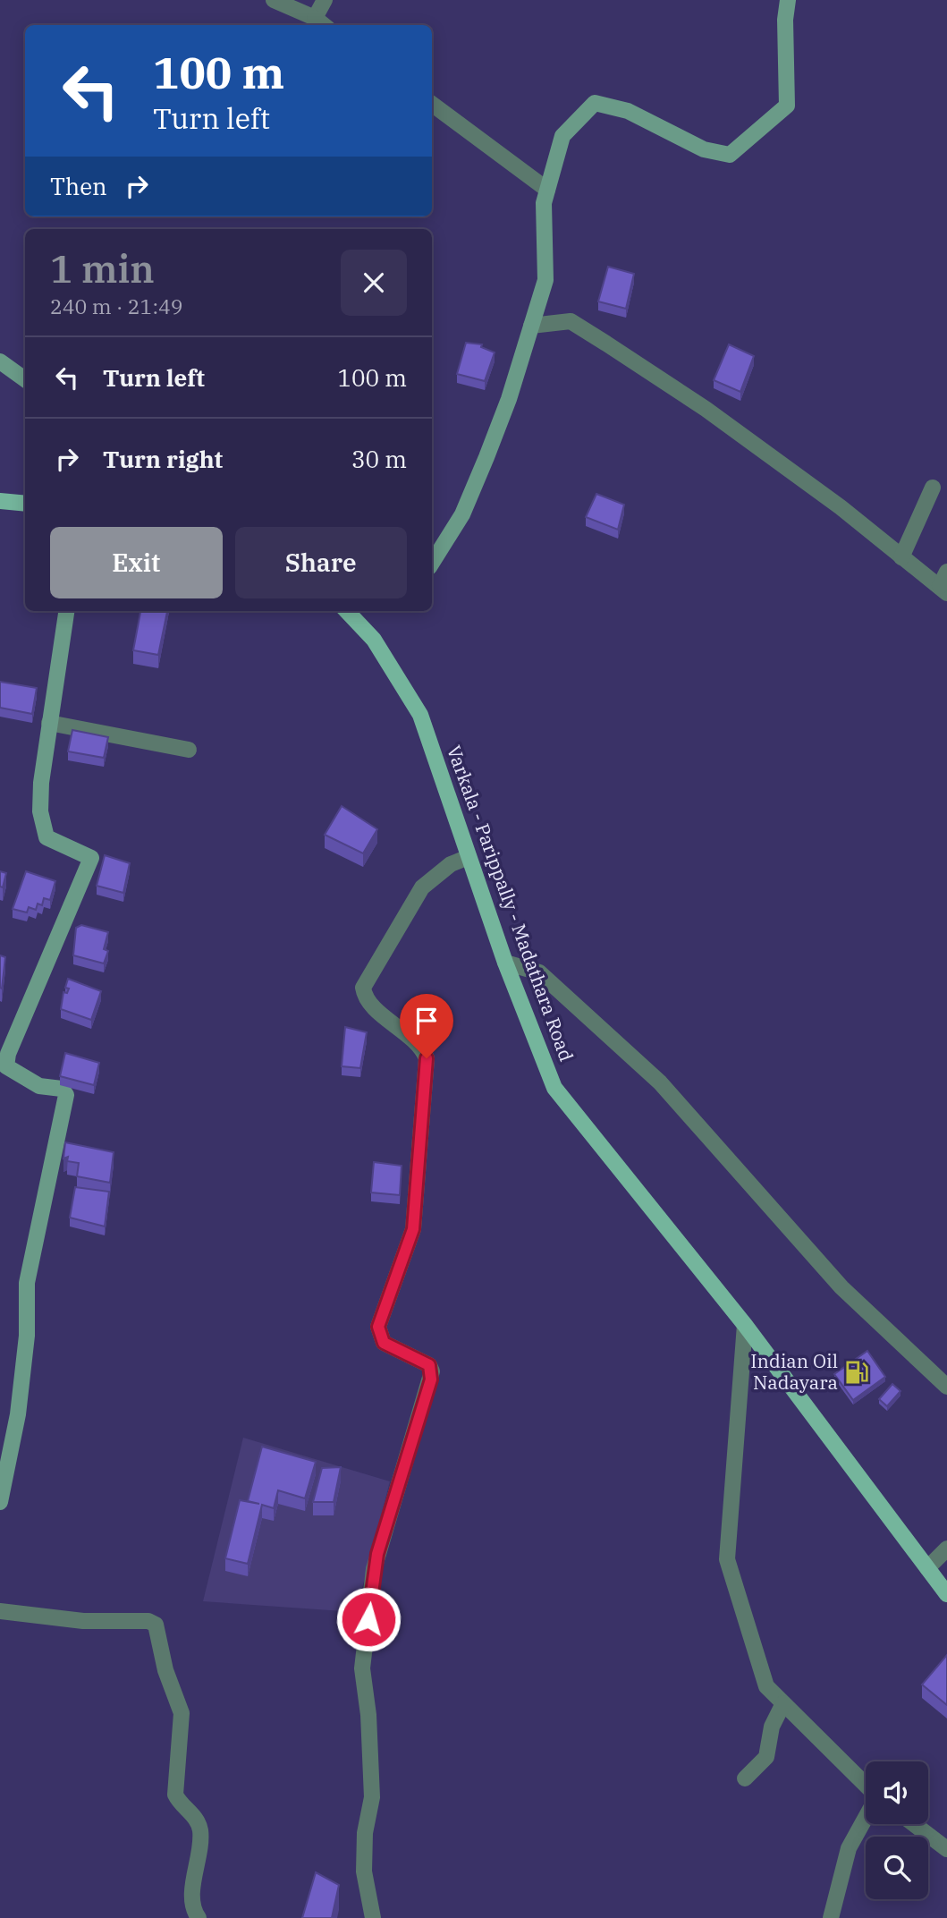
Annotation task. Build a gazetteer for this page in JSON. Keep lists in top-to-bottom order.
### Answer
{
  "streets": {
    "main road": ["Varkala - Parippally - Madathara Road"]
  },
  "places": {
    "fuel station": ["Indian Oil Nadayara"]
  },
  "page": {
    "turn": ["100 m", "Turn left"],
    "then": "Then",
    "heading": ["1 min", "240 m · 21:49"],
    "list": [
      {
        "name": "Turn left",
        "value": "100 m"
      },
      {
        "name": "Turn right",
        "value": "30 m"
      }
    ],
    "buttons": ["Exit", "Share"]
  }
}
